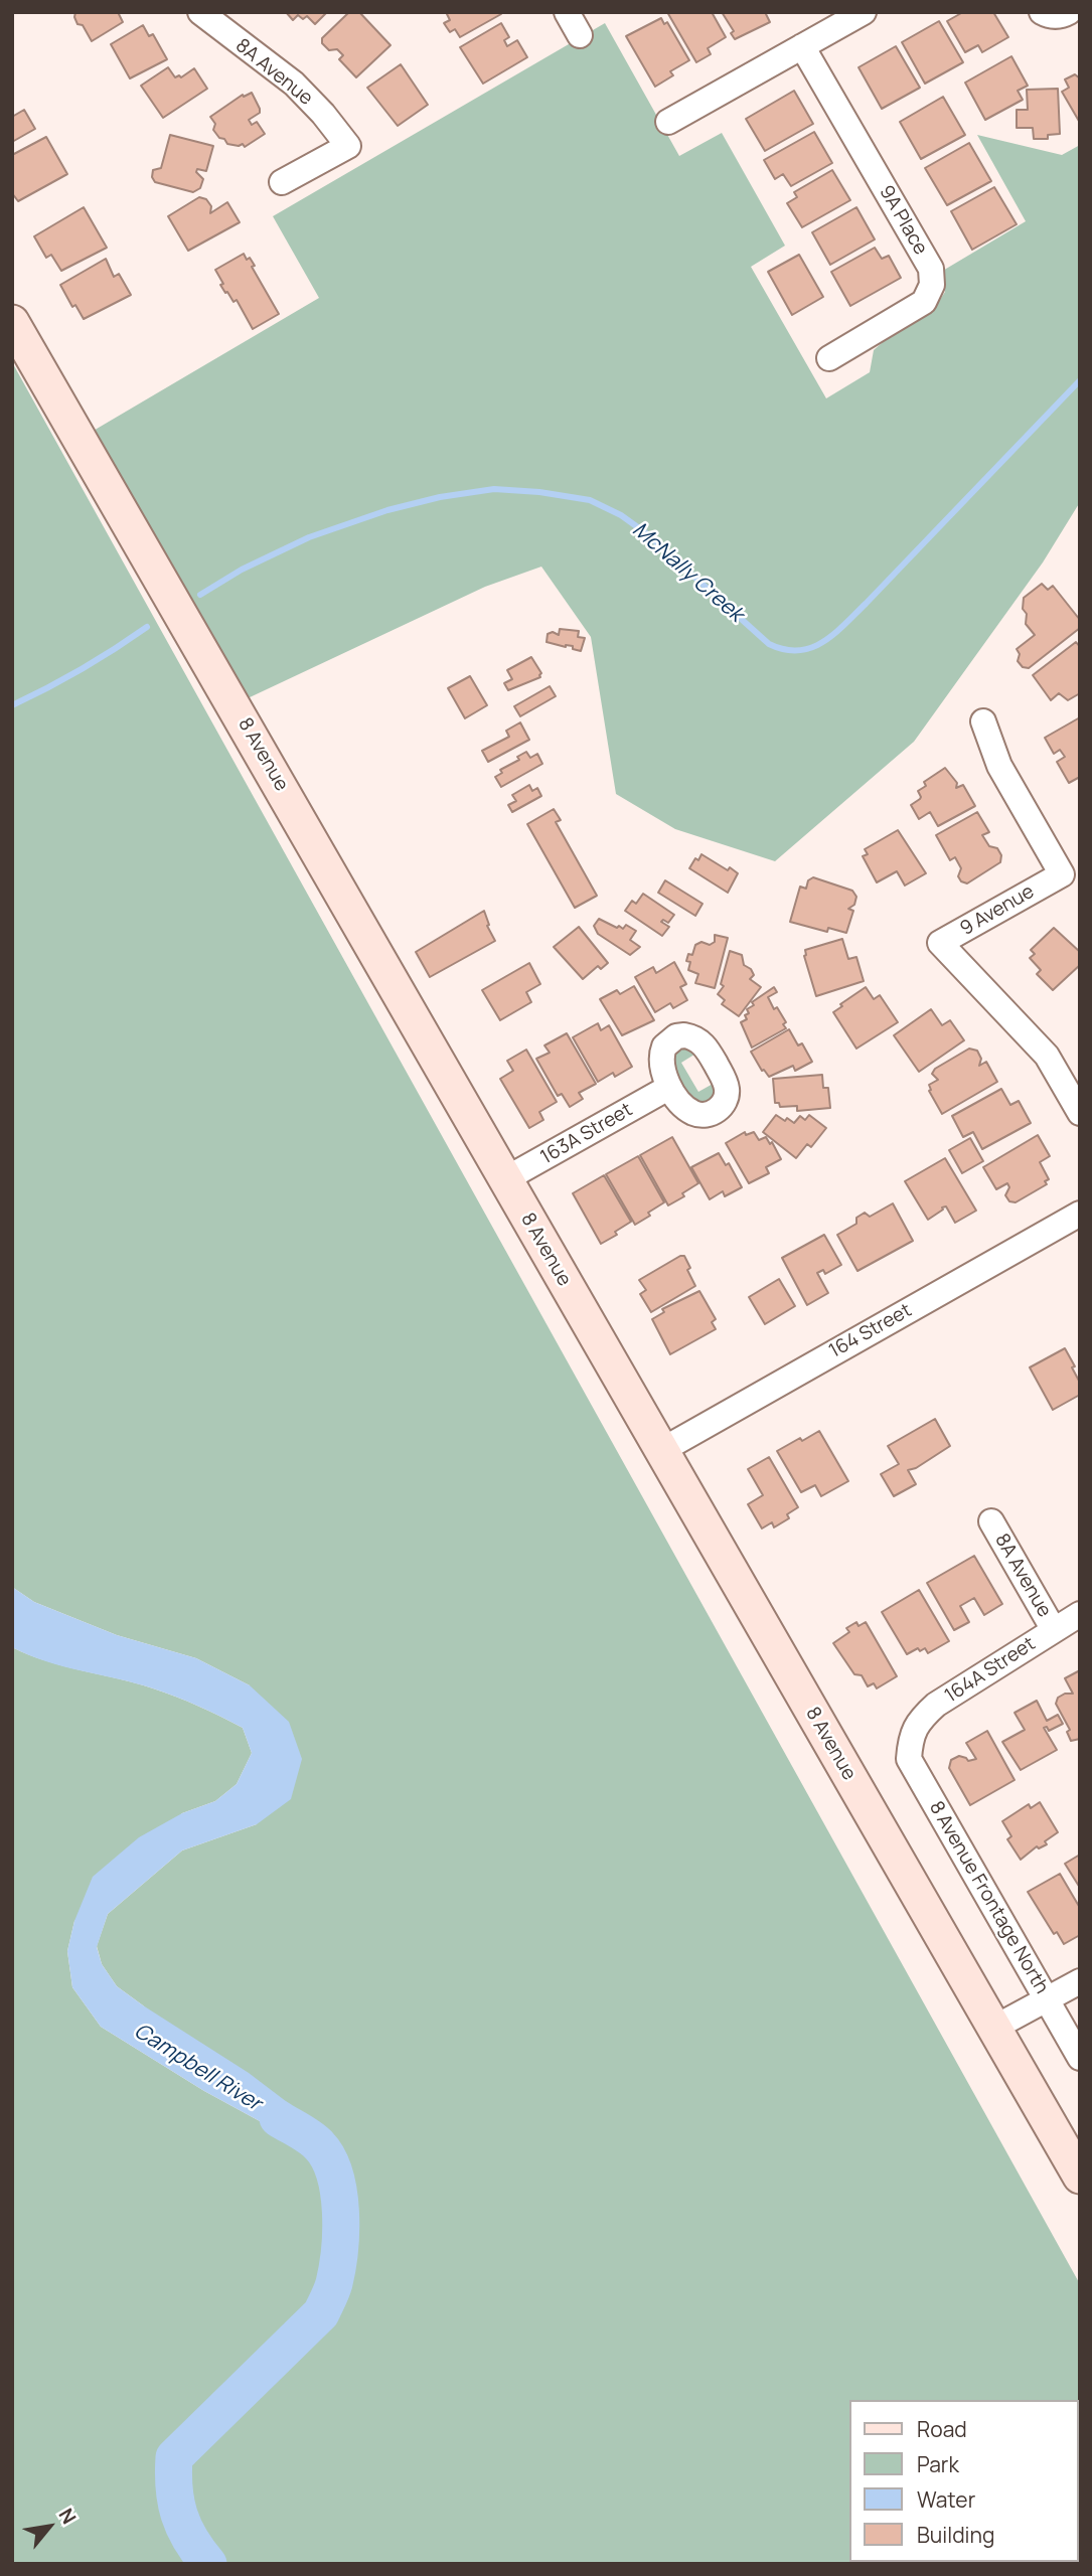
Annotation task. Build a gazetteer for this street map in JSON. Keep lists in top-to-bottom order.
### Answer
{
  "streets": {
    "main road": ["8 Avenue"],
    "street": [
      "8A Avenue",
      "9A Place",
      "9 Avenue",
      "163A Street",
      "164 Street",
      "164A Street",
      "8 Avenue Frontage North"
    ]
  },
  "crossings": [
    ["8A Avenue", "164A Street"],
    ["8 Avenue", "163A Street"],
    ["8 Avenue", "164 Street"],
    ["164A Street", "8 Avenue Frontage North"]
  ],
  "water": ["McNally Creek", "Campbell River"],
  "legend": [
    "Road",
    "Park",
    "Water",
    "Building"
  ],
  "north": "top right"
}
